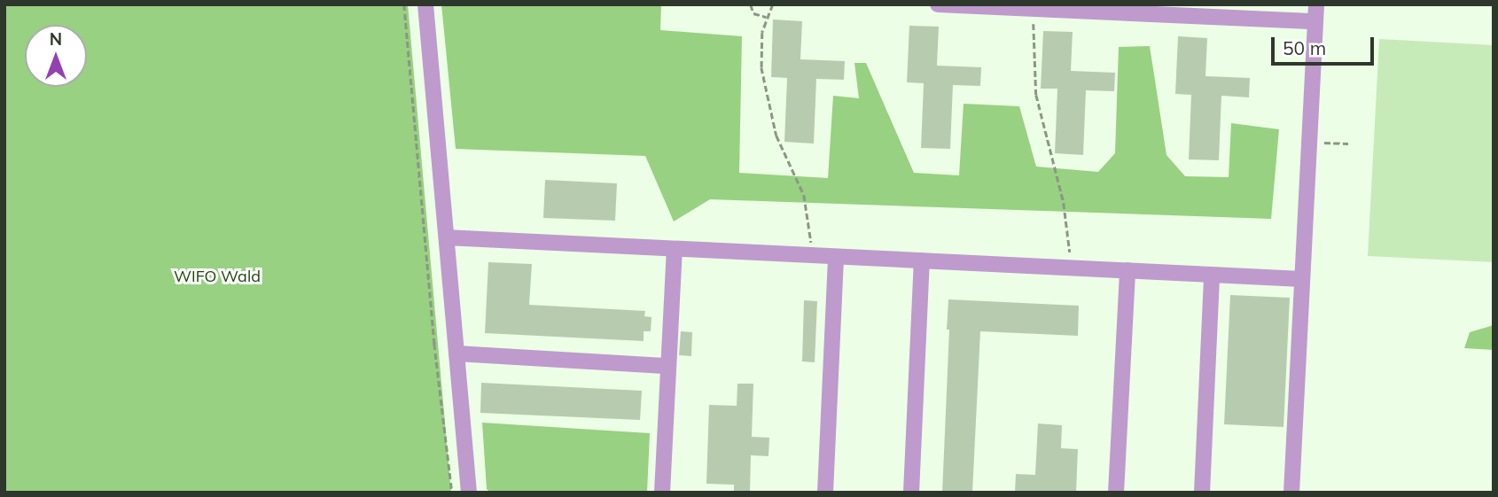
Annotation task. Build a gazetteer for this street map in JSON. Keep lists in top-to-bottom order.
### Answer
{
  "parks": ["WIFO Wald"],
  "scale_bar": "50 m",
  "north": "top"
}
